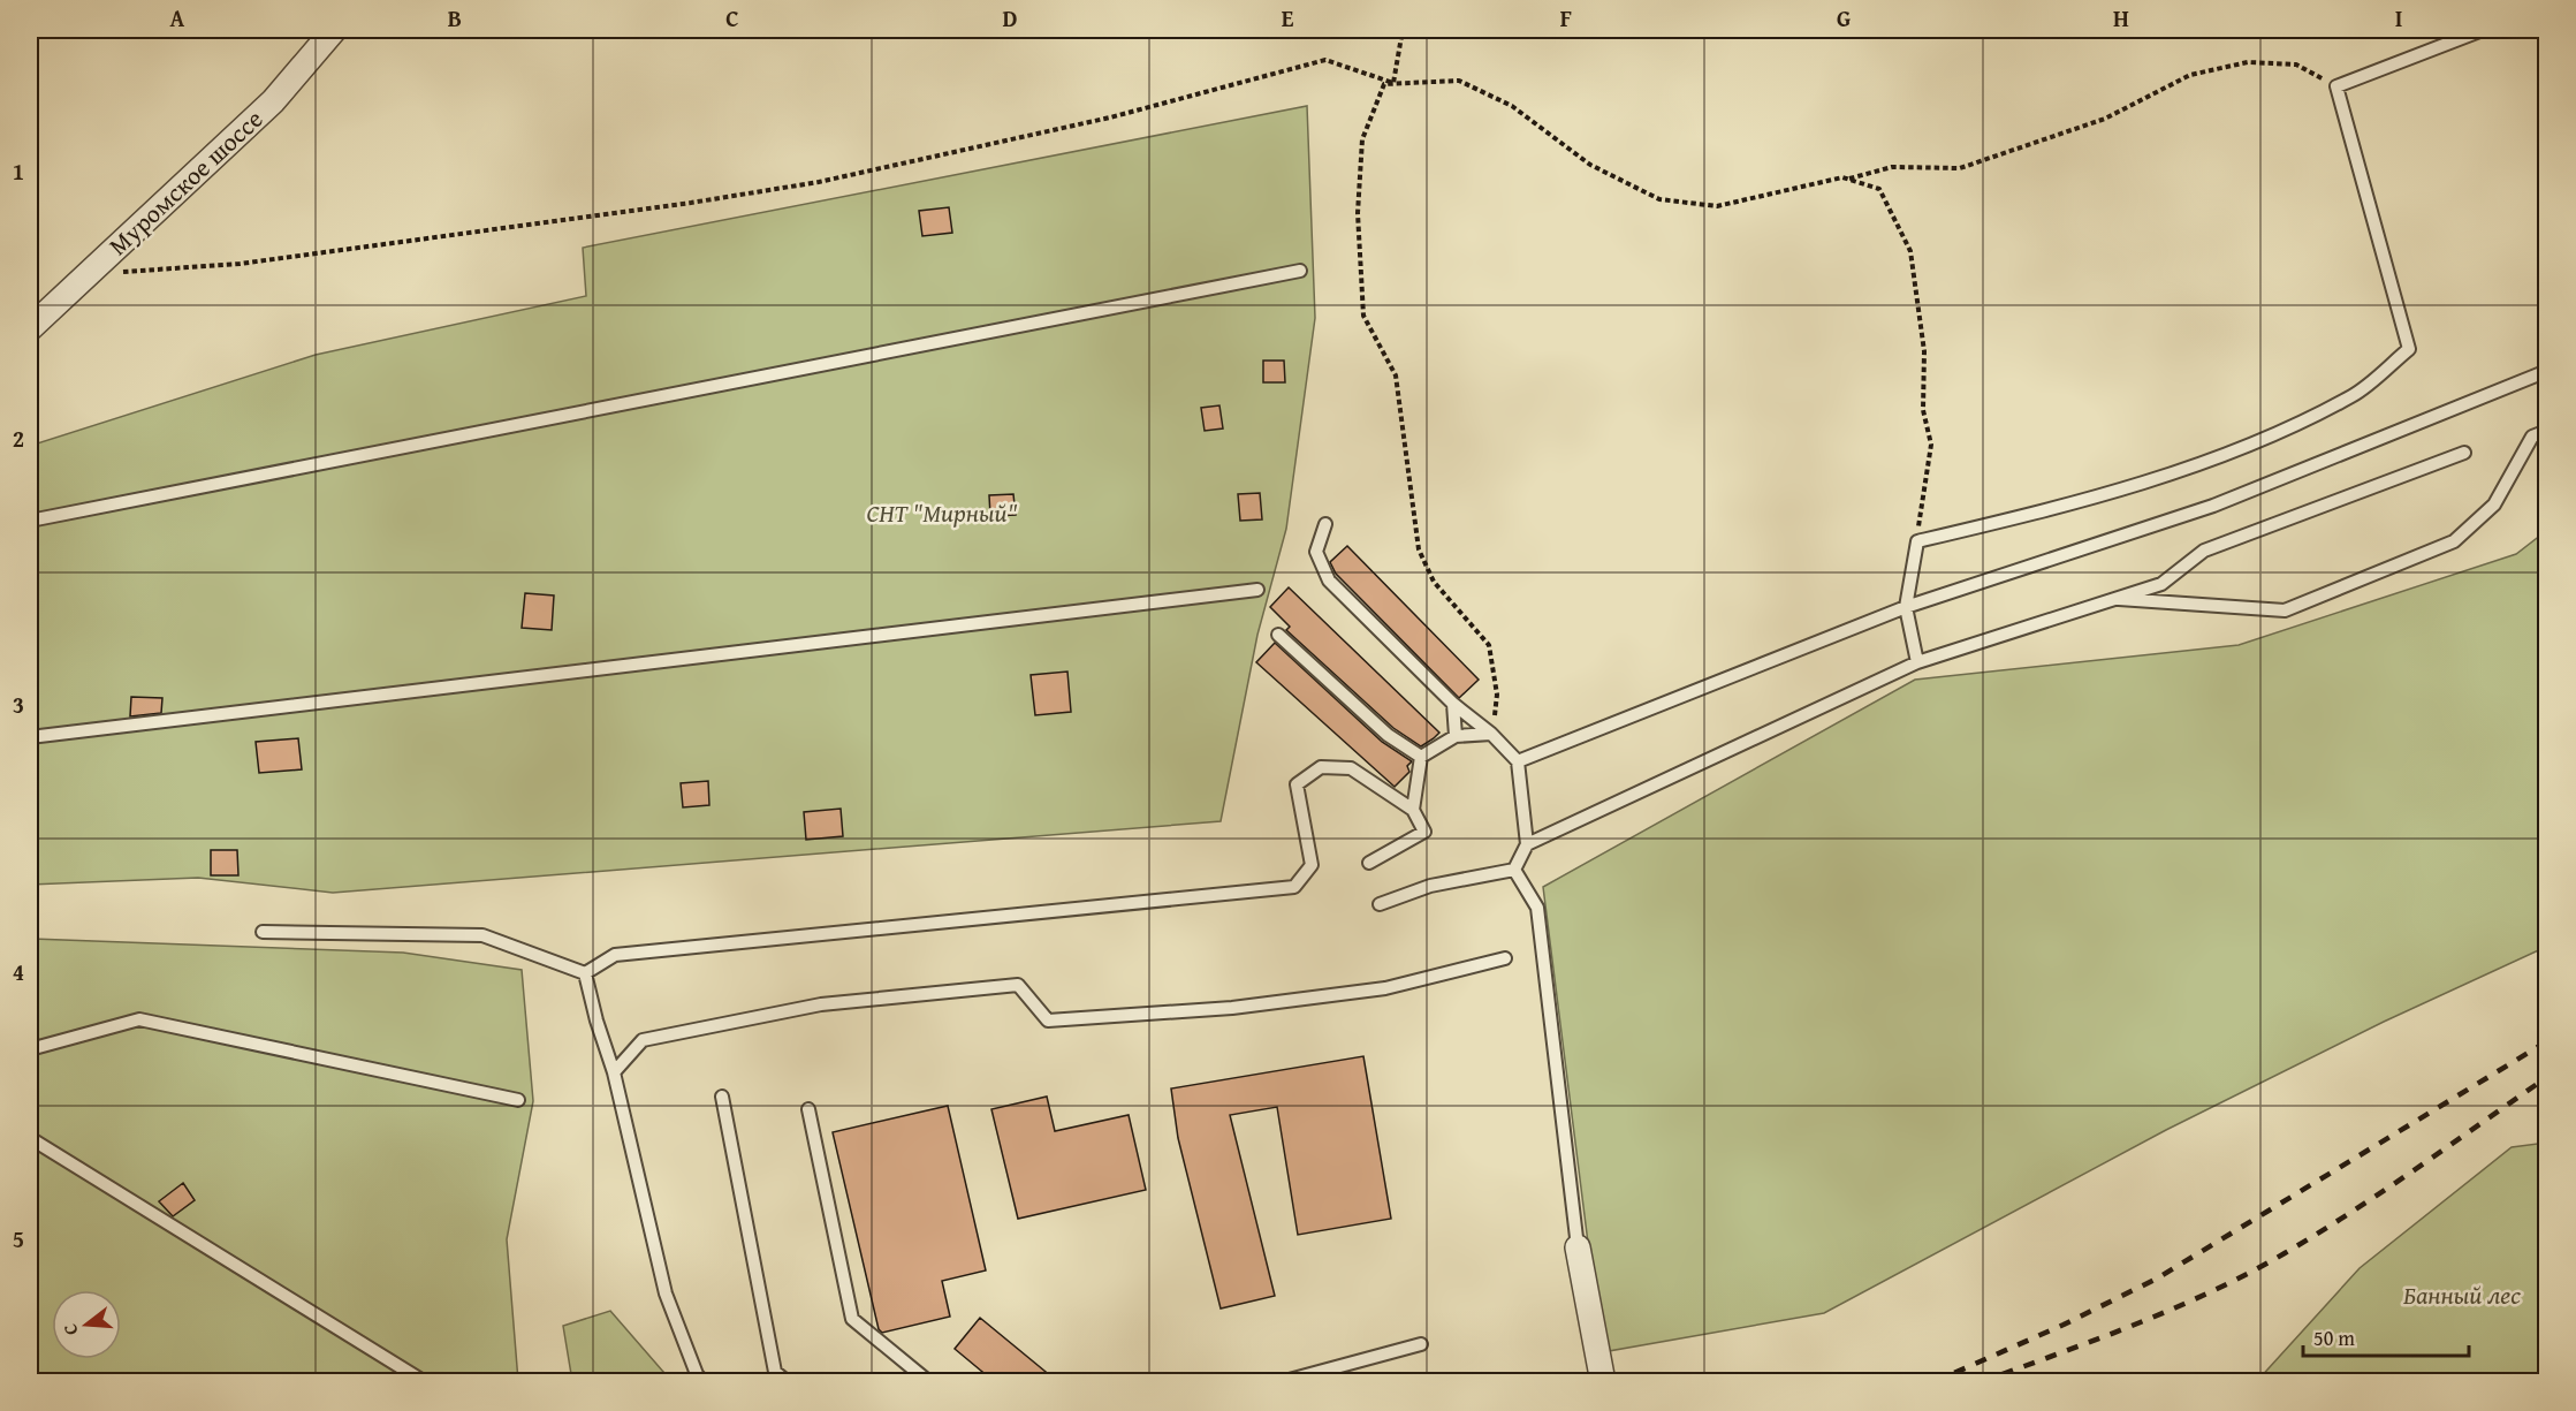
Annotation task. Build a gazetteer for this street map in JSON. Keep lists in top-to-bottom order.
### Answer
{
  "streets": {
    "street": ["Муромское шоссе"]
  },
  "parks": ["СНТ \"Мирный\"", "Банный лес"],
  "scale_bar": "50 m",
  "north": "left",
  "grid": {
    "columns": [
      "A",
      "B",
      "C",
      "D",
      "E",
      "F",
      "G",
      "H",
      "I"
    ],
    "rows": [
      "1",
      "2",
      "3",
      "4",
      "5"
    ]
  }
}
